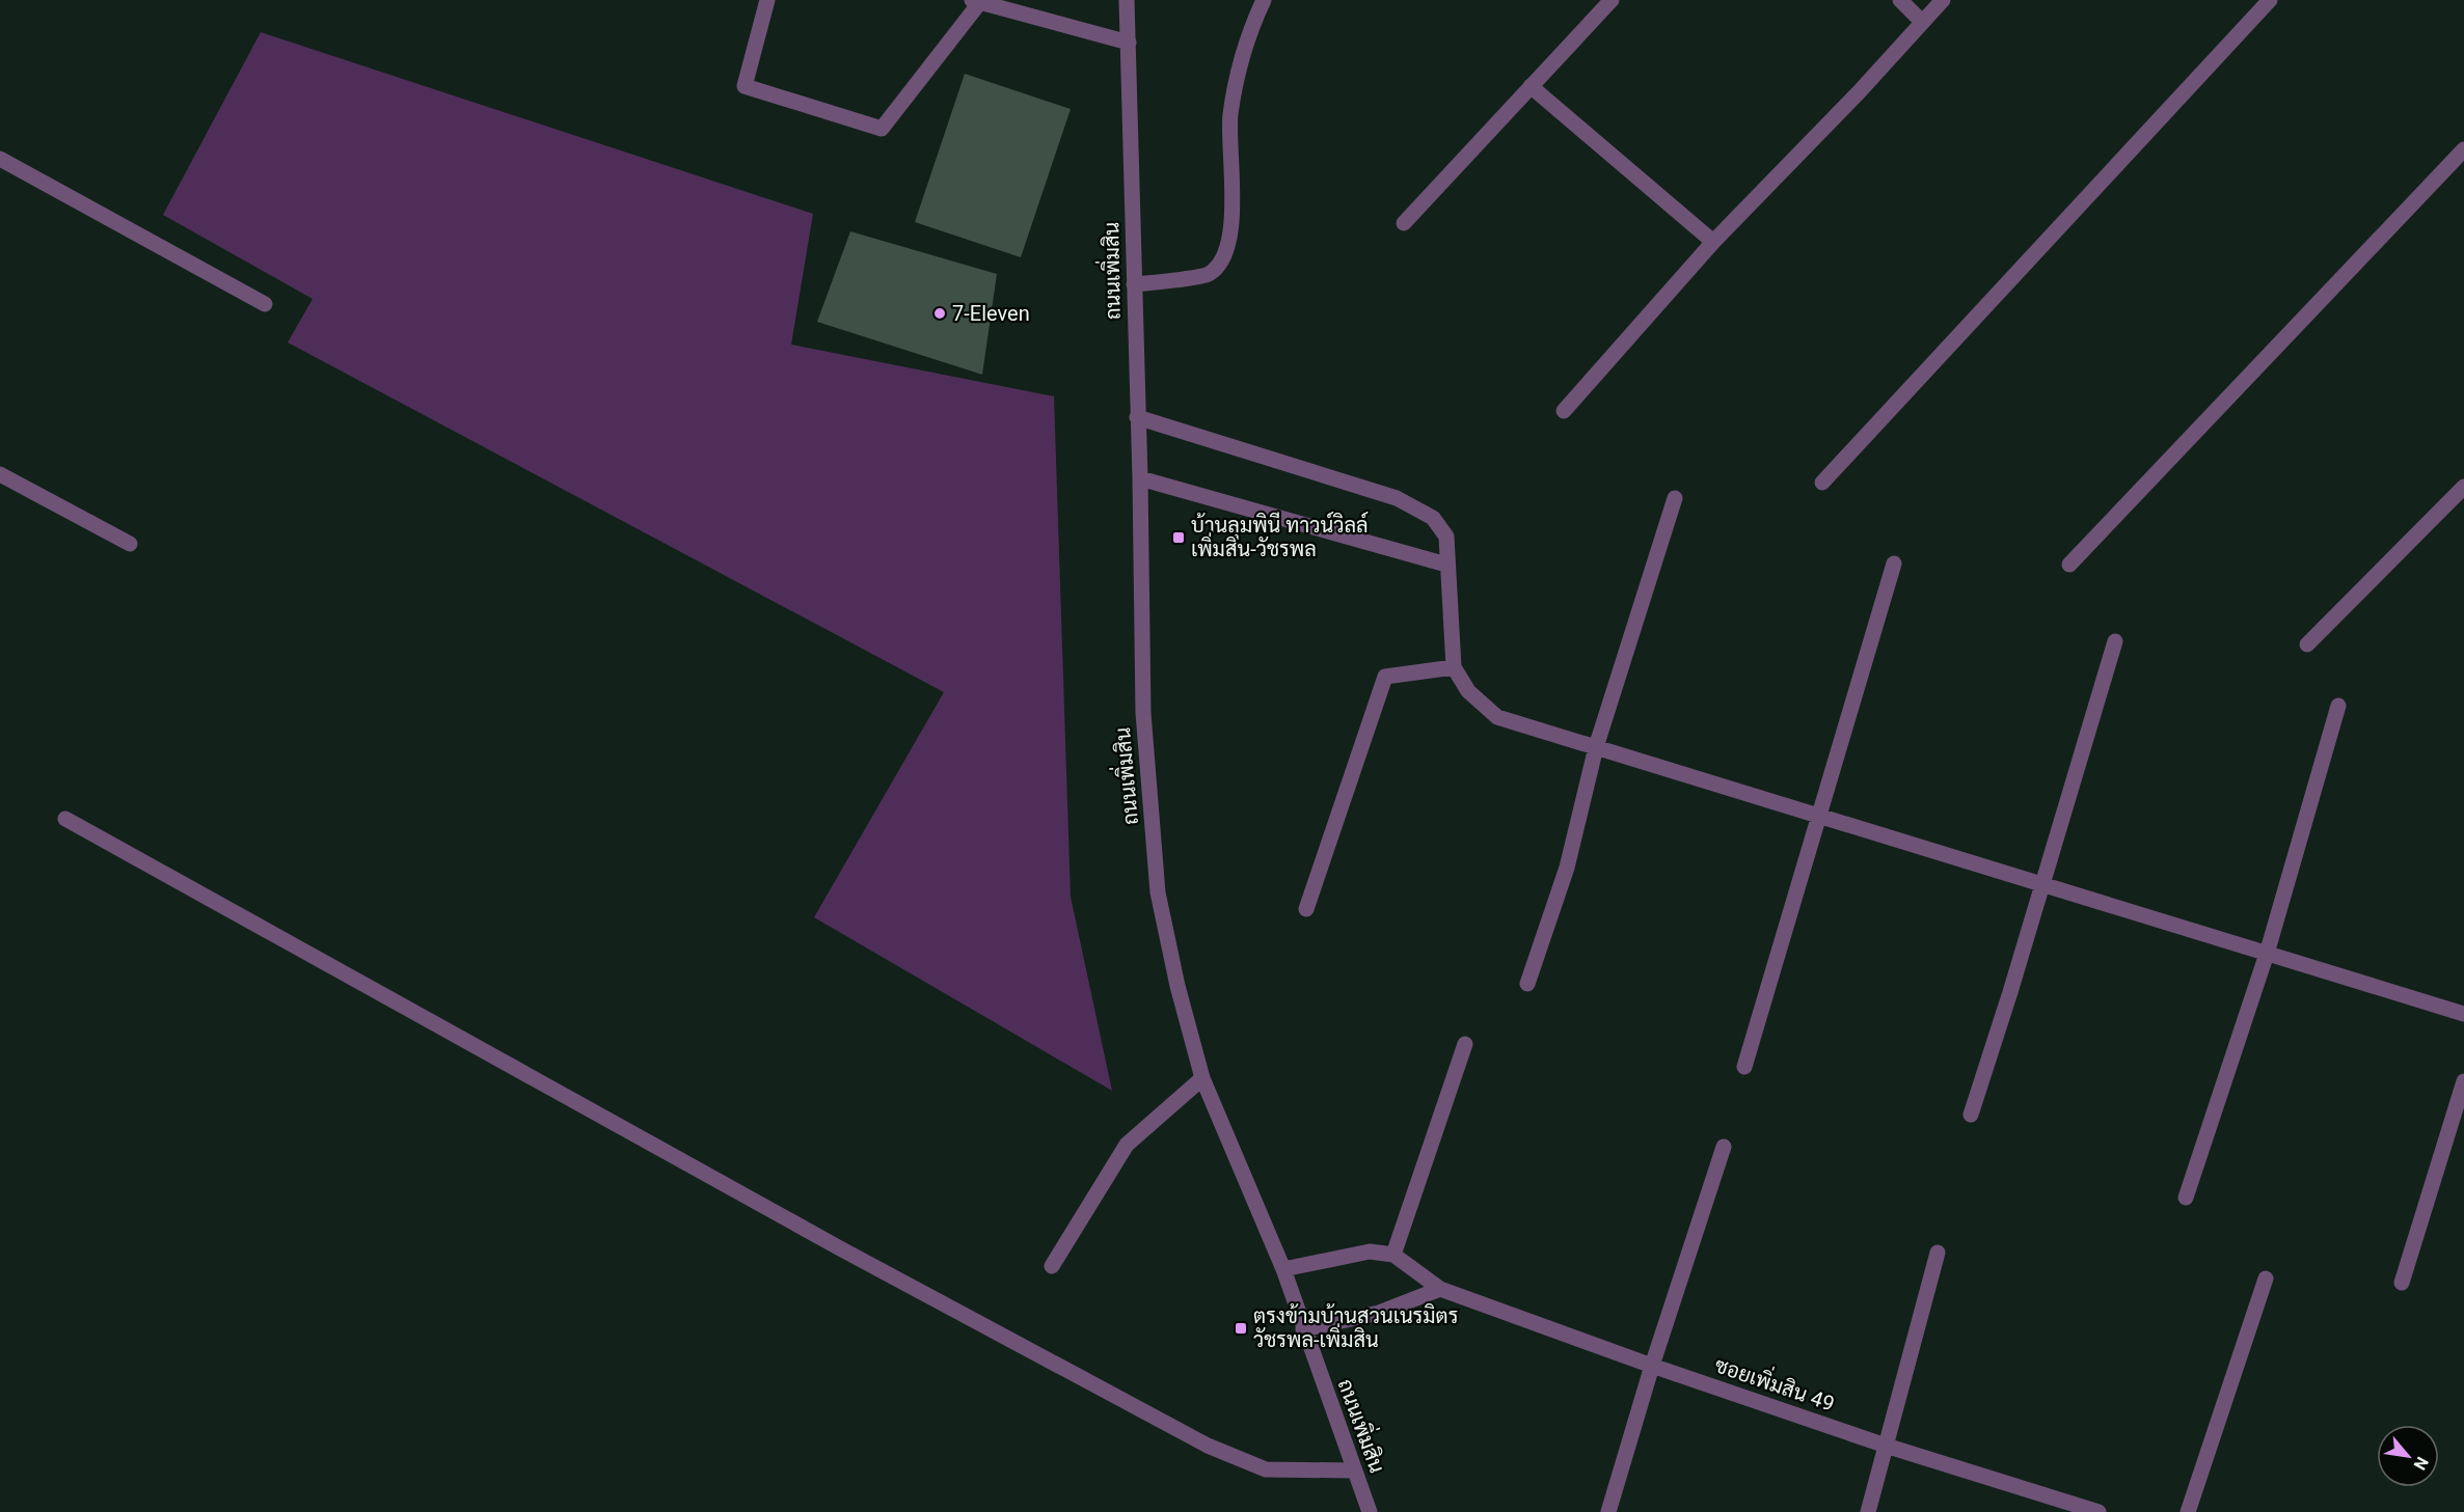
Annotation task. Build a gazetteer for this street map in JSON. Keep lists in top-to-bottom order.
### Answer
{
  "streets": {
    "street": ["ถนนเพิ่มสิน", "ซอยเพิ่มสิน 49"]
  },
  "places": {
    "other": ["7-Eleven"],
    "transit": ["บ้านลุมพินี ทาวน์วิลล์ เพิ่มสิน-วัชรพล", "ตรงข้ามบ้านสวนเนรมิตร วัชรพล-เพิ่มสิน"]
  },
  "north": "bottom right"
}
